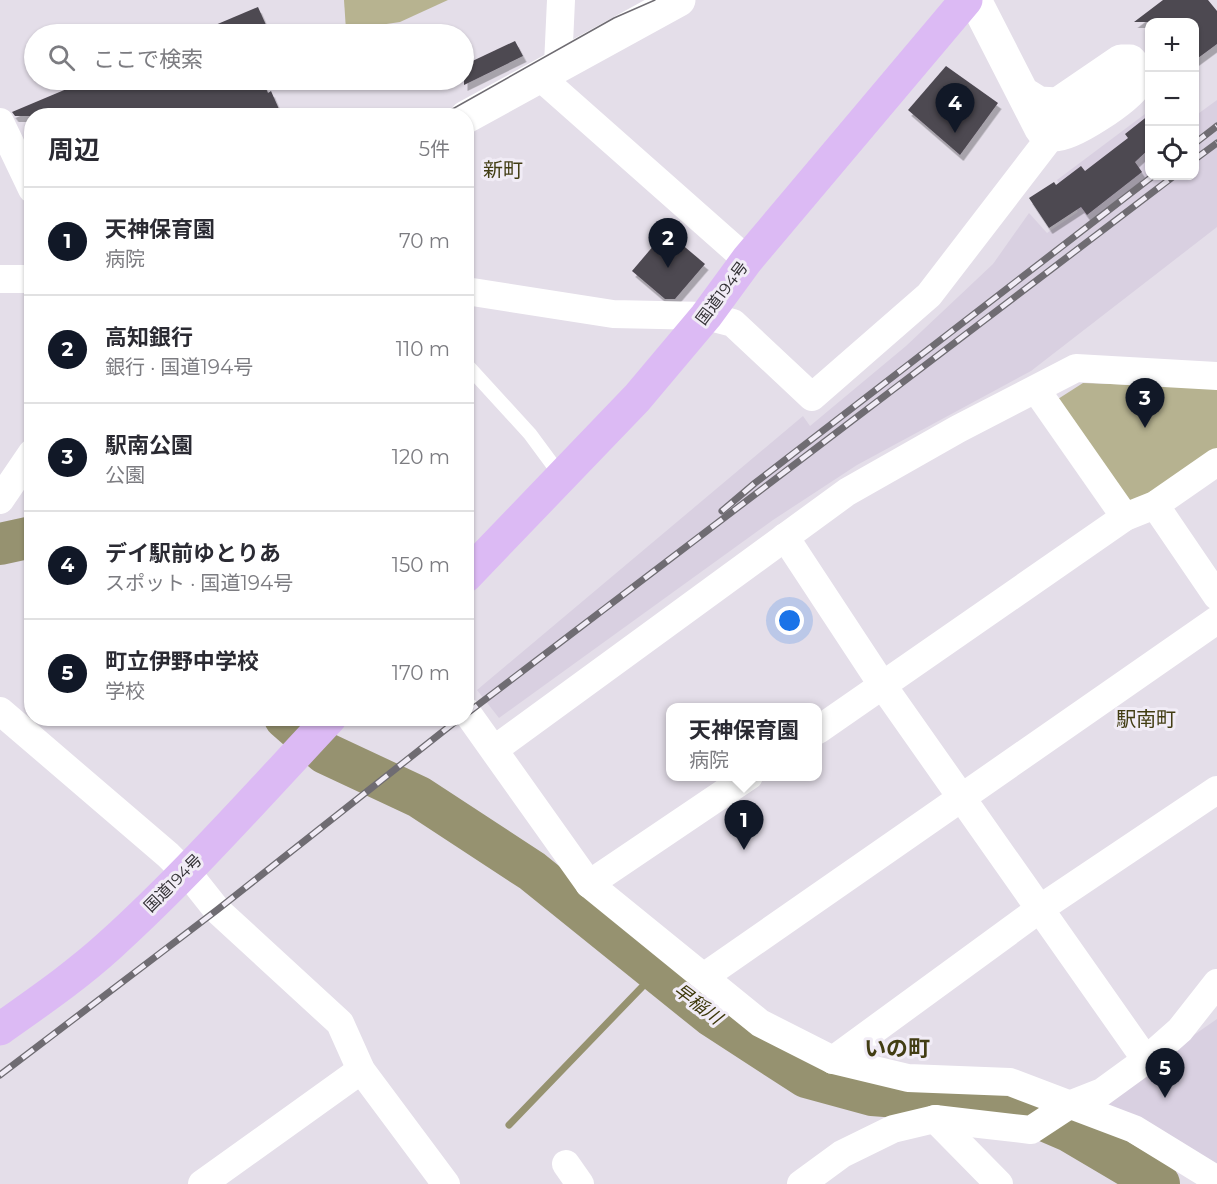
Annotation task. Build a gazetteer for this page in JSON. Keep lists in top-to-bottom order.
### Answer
{
  "streets": {
    "highway": ["国道194号"]
  },
  "districts": ["新町", "駅南町", "いの町"],
  "water": ["早稲川"],
  "page": {
    "map_buttons": ["+", "−"],
    "search": "ここで検索",
    "pins": [
      "4",
      "2",
      "3",
      "1",
      "5"
    ],
    "heading": ["周辺", "5件"],
    "list": [
      {
        "mark": "1",
        "name": "天神保育園",
        "note": "病院",
        "value": "70 m"
      },
      {
        "mark": "2",
        "name": "高知銀行",
        "note": "銀行 · 国道194号",
        "value": "110 m"
      },
      {
        "mark": "3",
        "name": "駅南公園",
        "note": "公園",
        "value": "120 m"
      },
      {
        "mark": "4",
        "name": "デイ駅前ゆとりあ",
        "note": "スポット · 国道194号",
        "value": "150 m"
      },
      {
        "mark": "5",
        "name": "町立伊野中学校",
        "note": "学校",
        "value": "170 m"
      }
    ],
    "popup": ["天神保育園", "病院"]
  }
}
